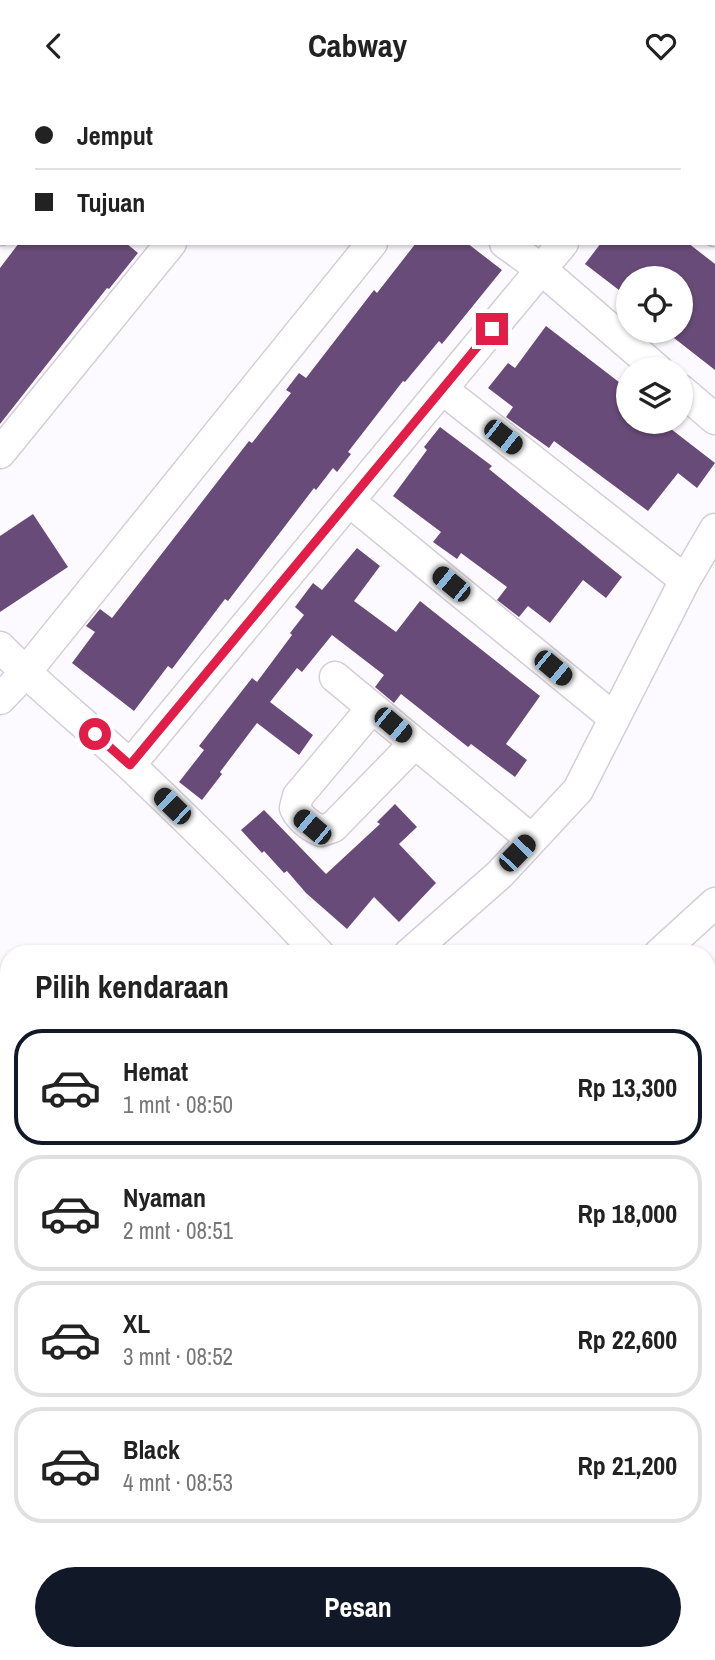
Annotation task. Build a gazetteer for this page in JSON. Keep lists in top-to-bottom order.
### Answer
{
  "page": {
    "header": "Cabway",
    "banner": ["Jemput", "Tujuan"],
    "heading": "Pilih kendaraan",
    "list": [
      {
        "name": "Hemat",
        "note": "1 mnt · 08:50",
        "value": "Rp 13,300"
      },
      {
        "name": "Nyaman",
        "note": "2 mnt · 08:51",
        "value": "Rp 18,000"
      },
      {
        "name": "XL",
        "note": "3 mnt · 08:52",
        "value": "Rp 22,600"
      },
      {
        "name": "Black",
        "note": "4 mnt · 08:53",
        "value": "Rp 21,200"
      }
    ],
    "buttons": "Pesan"
  }
}
